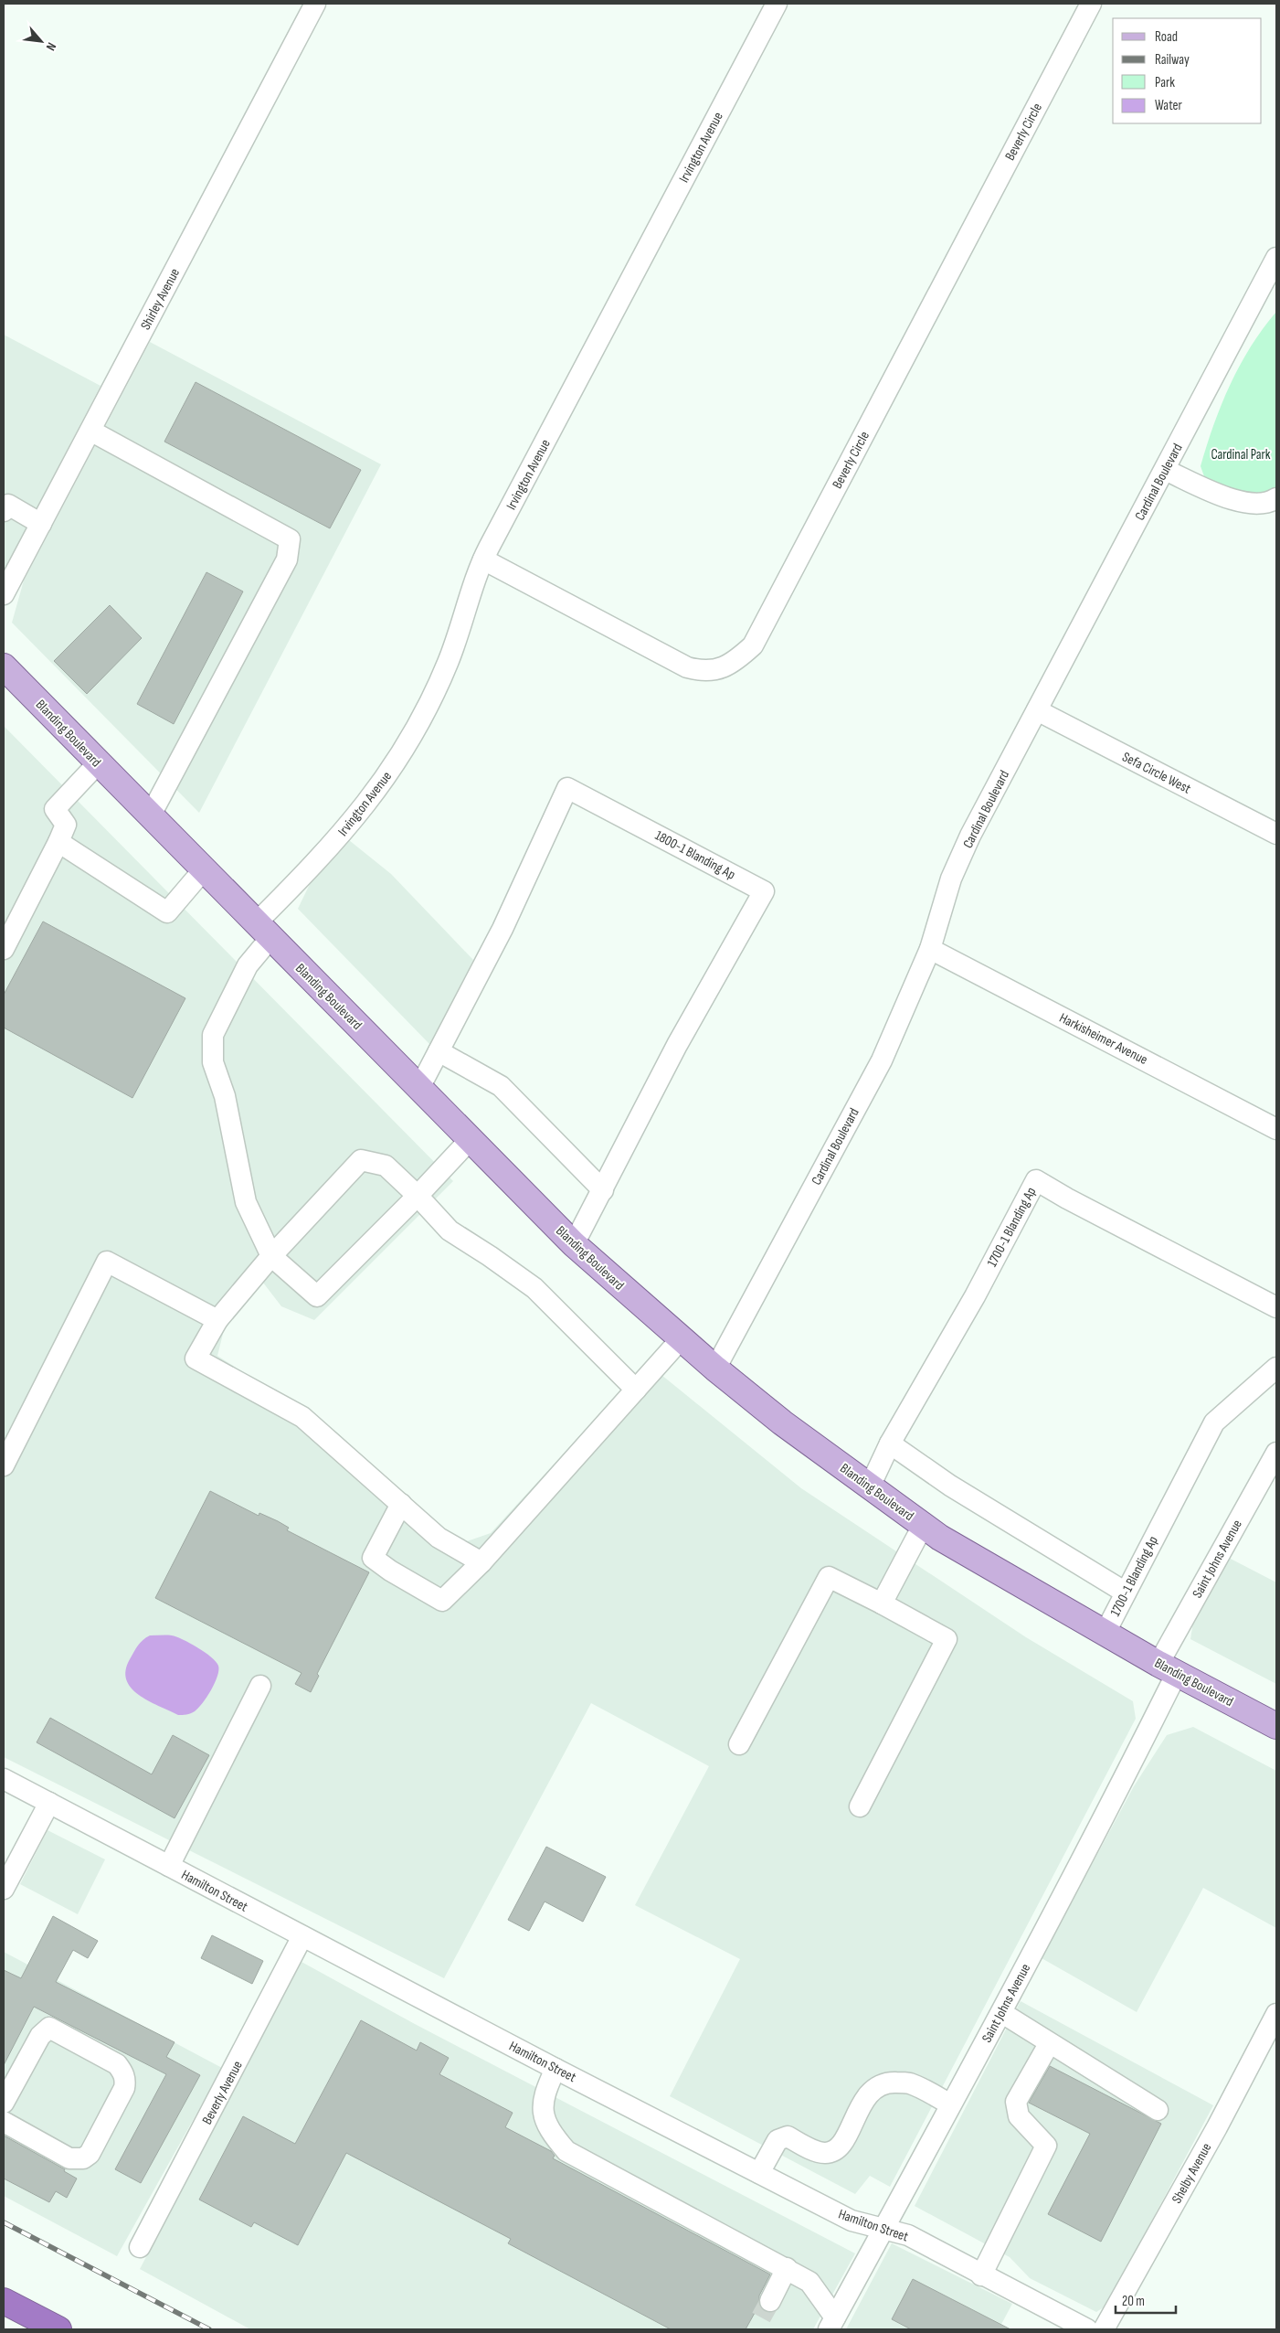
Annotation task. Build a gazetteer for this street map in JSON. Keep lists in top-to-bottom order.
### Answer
{
  "streets": {
    "main road": ["Blanding Boulevard"],
    "street": [
      "Beverly Circle",
      "Irvington Avenue",
      "Shirley Avenue",
      "Cardinal Boulevard",
      "Sefa Circle West",
      "1800-1 Blanding Ap",
      "Harkisheimer Avenue",
      "1700-1 Blanding Ap",
      "Saint Johns Avenue",
      "Hamilton Street",
      "Beverly Avenue",
      "Shelby Avenue"
    ]
  },
  "crossings": [
    ["Beverly Circle", "Irvington Avenue"],
    ["Irvington Avenue", "Blanding Boulevard"],
    ["Cardinal Boulevard", "Blanding Boulevard"],
    ["Cardinal Boulevard", "Sefa Circle West"],
    ["Cardinal Boulevard", "Harkisheimer Avenue"],
    ["Blanding Boulevard", "1800-1 Blanding Ap"],
    ["Blanding Boulevard", "1700-1 Blanding Ap"],
    ["Blanding Boulevard", "Saint Johns Avenue"],
    ["Saint Johns Avenue", "Hamilton Street"],
    ["Hamilton Street", "Beverly Avenue"]
  ],
  "parks": ["Cardinal Park"],
  "legend": [
    "Road",
    "Railway",
    "Park",
    "Water"
  ],
  "scale_bar": "20 m",
  "north": "bottom right"
}
